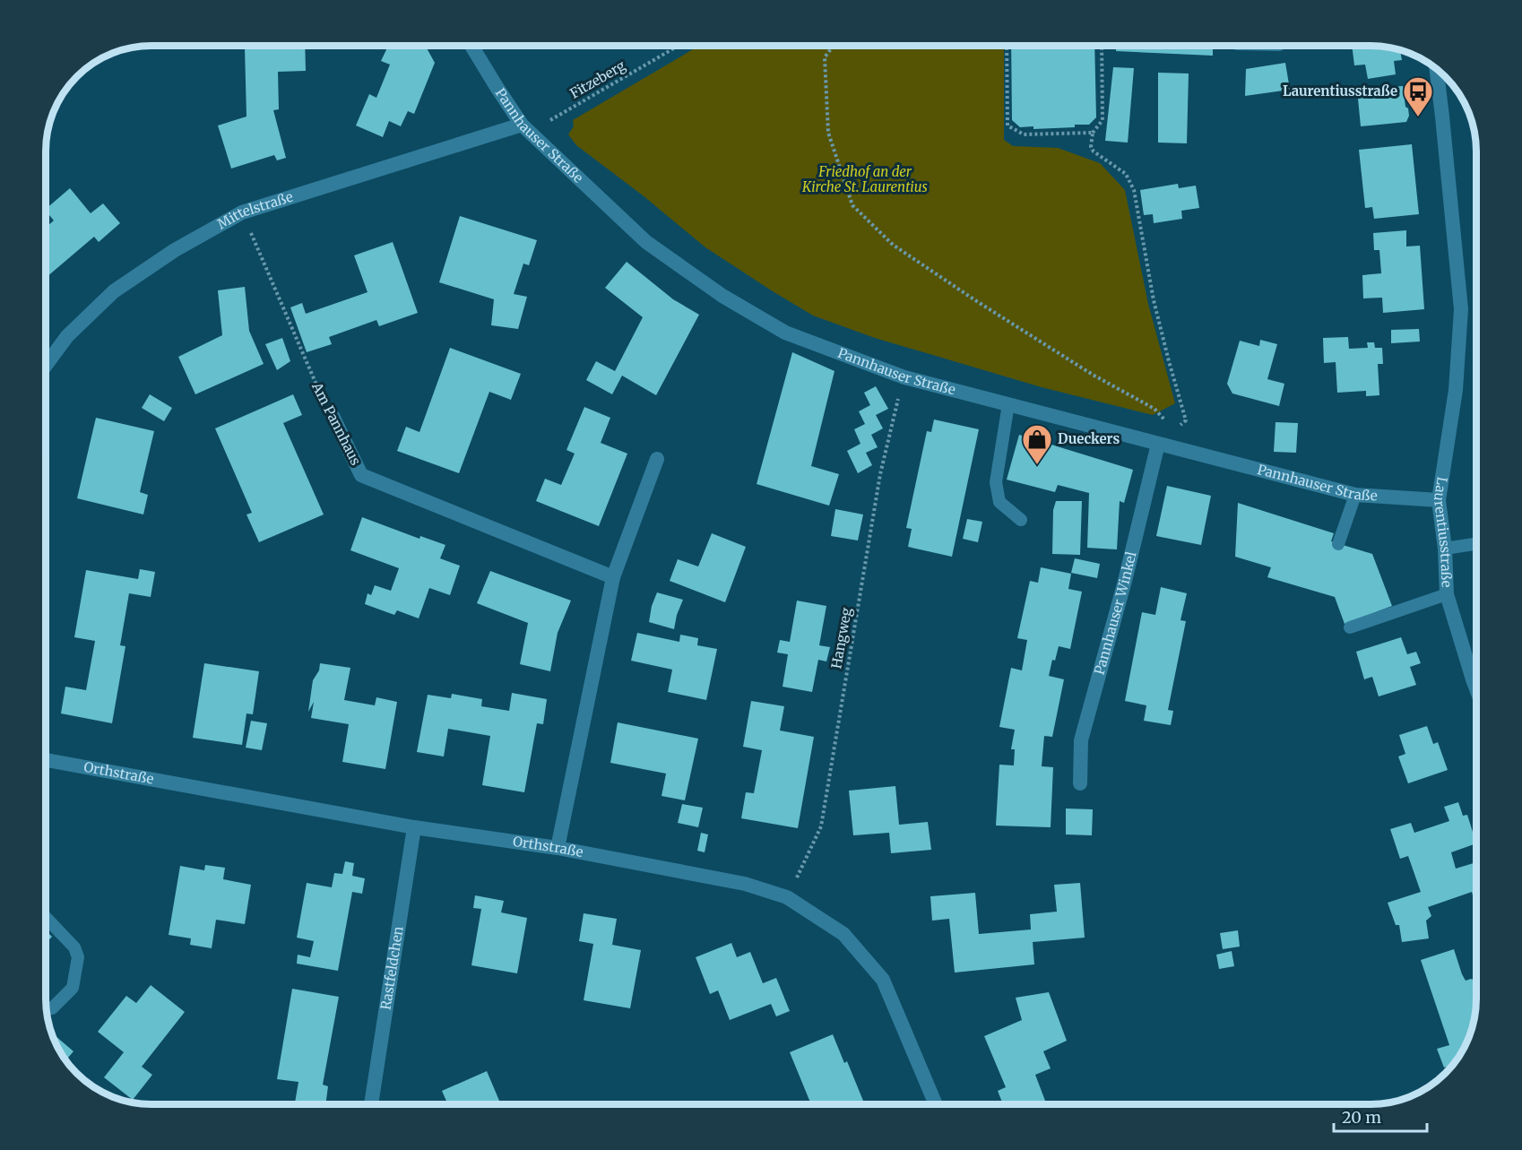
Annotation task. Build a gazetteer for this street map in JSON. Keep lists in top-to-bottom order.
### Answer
{
  "streets": {
    "street": [
      "Pannhauser Straße",
      "Mittelstraße",
      "Am Pannhaus",
      "Laurentiusstraße",
      "Pannhauser Winkel",
      "Orthstraße",
      "Rastfeldchen"
    ],
    "path": ["Fitzeberg", "Hangweg"]
  },
  "crossings": [
    ["Pannhauser Straße", "Mittelstraße"],
    ["Pannhauser Straße", "Laurentiusstraße"],
    ["Pannhauser Straße", "Pannhauser Winkel"],
    ["Pannhauser Straße", "Hangweg"],
    ["Mittelstraße", "Am Pannhaus"],
    ["Hangweg", "Orthstraße"],
    ["Orthstraße", "Rastfeldchen"]
  ],
  "parks": ["Friedhof an der Kirche St. Laurentius"],
  "places": {
    "bus stop": ["Laurentiusstraße"],
    "shop": ["Dueckers"]
  },
  "scale_bar": "20 m"
}
